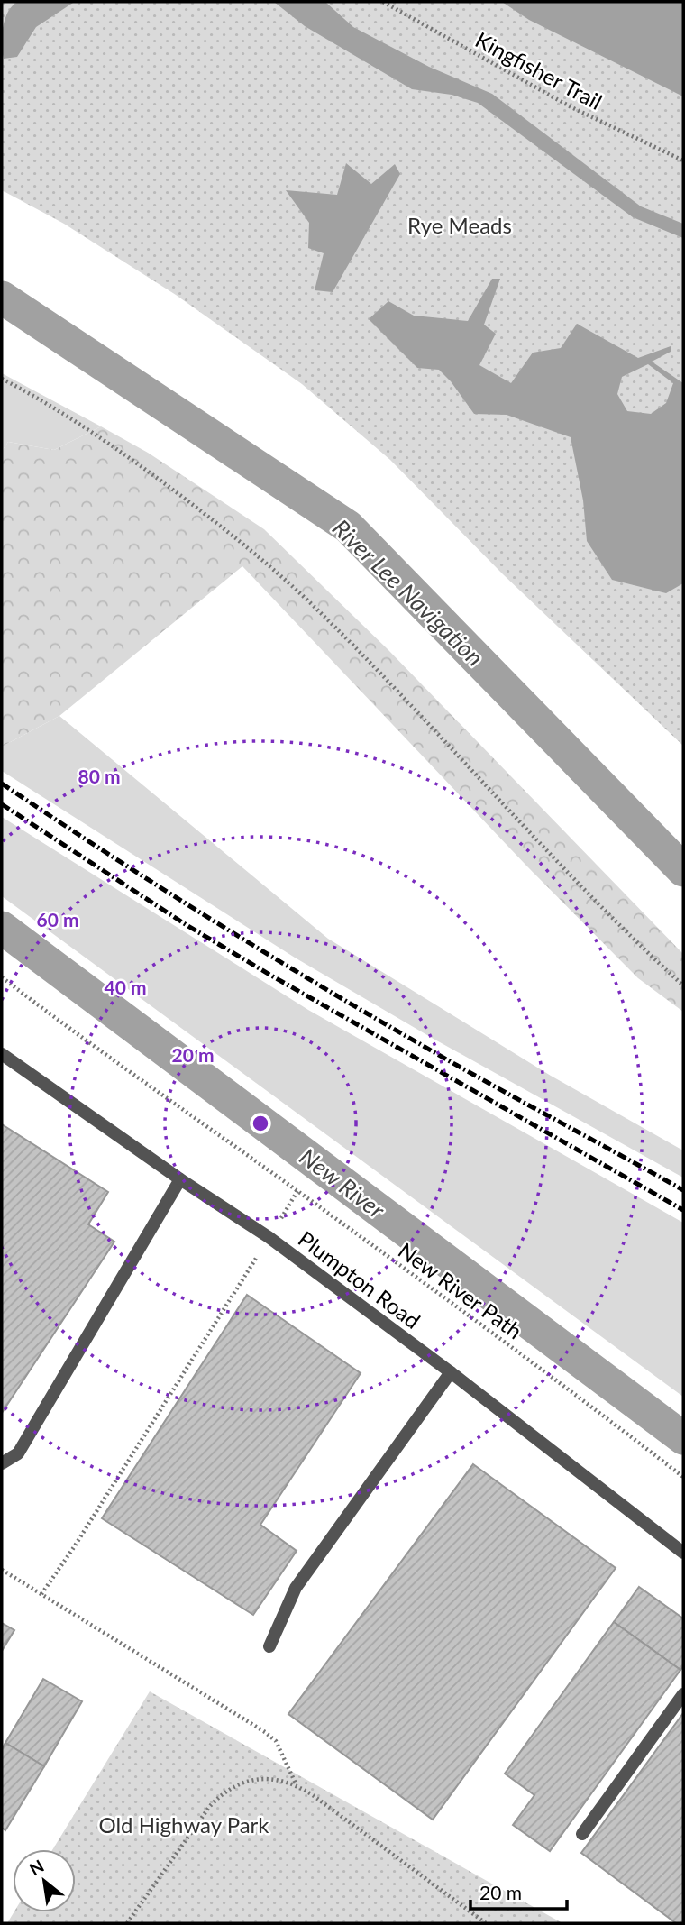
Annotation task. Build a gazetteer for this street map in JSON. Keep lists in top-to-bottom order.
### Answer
{
  "streets": {
    "street": ["Plumpton Road"],
    "path": ["Kingfisher Trail", "New River Path"]
  },
  "water": ["River Lee Navigation", "New River"],
  "parks": ["Rye Meads", "Old Highway Park"],
  "scale_bar": "20 m",
  "north": "top left",
  "rings": [
    "80 m",
    "60 m",
    "40 m",
    "20 m"
  ]
}
